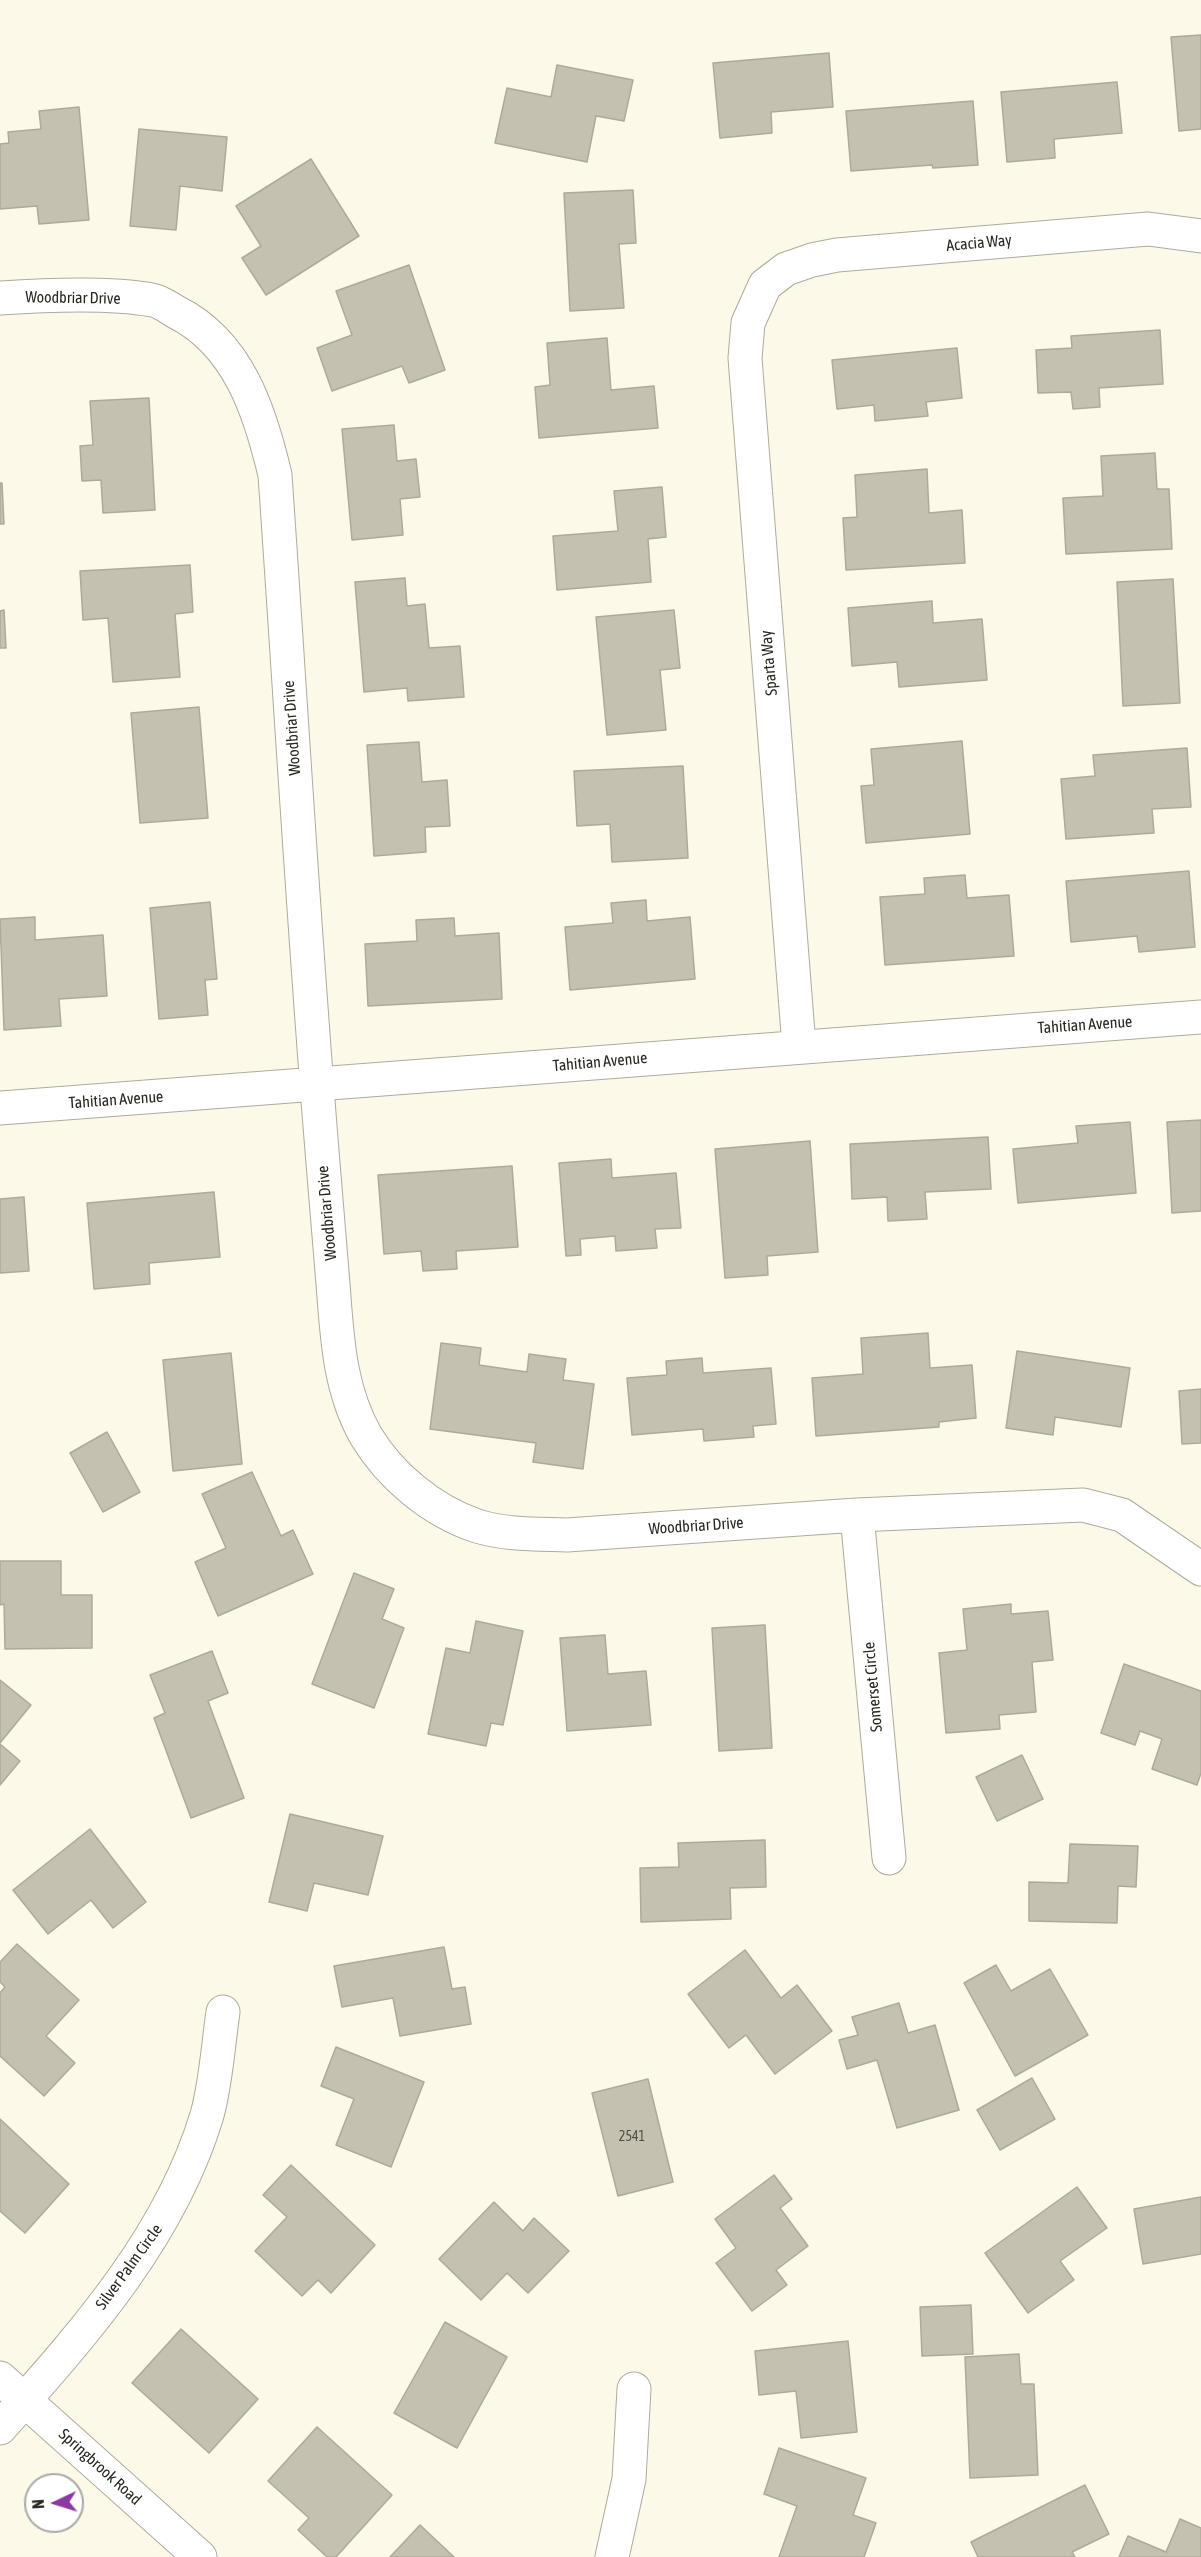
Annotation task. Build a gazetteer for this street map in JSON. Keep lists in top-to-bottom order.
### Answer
{
  "streets": {
    "street": [
      "Acacia Way",
      "Woodbriar Drive",
      "Sparta Way",
      "Tahitian Avenue",
      "Somerset Circle",
      "Silver Palm Circle",
      "Springbrook Road"
    ]
  },
  "crossings": [
    ["Acacia Way", "Sparta Way"],
    ["Woodbriar Drive", "Tahitian Avenue"],
    ["Woodbriar Drive", "Somerset Circle"],
    ["Sparta Way", "Tahitian Avenue"],
    ["Silver Palm Circle", "Springbrook Road"]
  ],
  "house_numbers": ["2541"],
  "north": "left"
}
